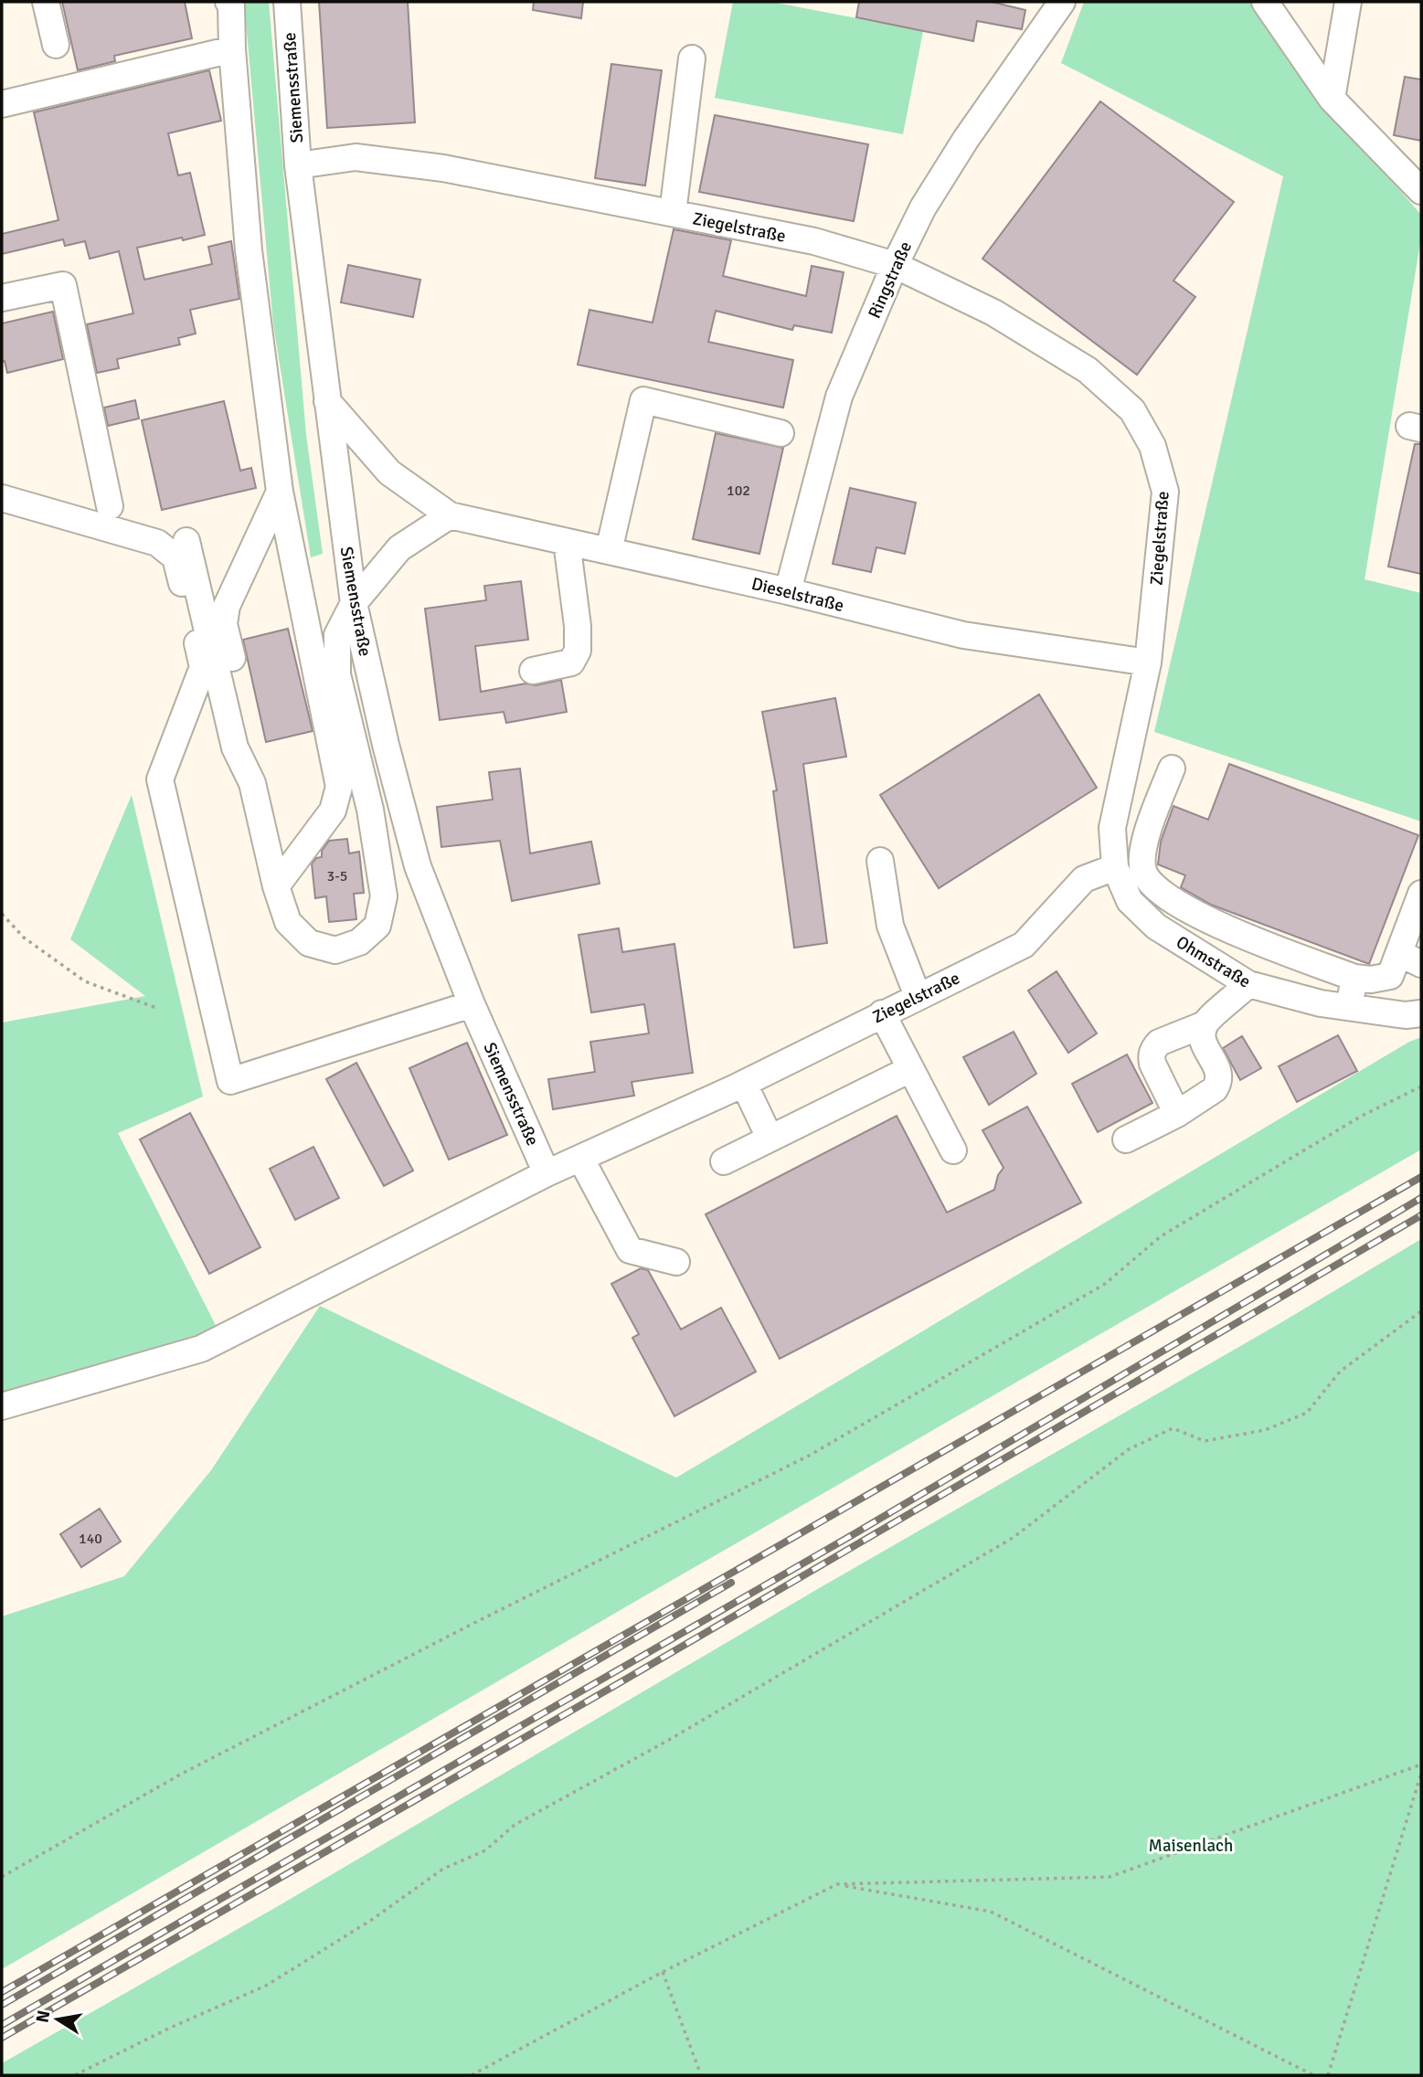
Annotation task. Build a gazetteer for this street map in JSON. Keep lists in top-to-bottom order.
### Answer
{
  "streets": {
    "street": [
      "Siemensstraße",
      "Ziegelstraße",
      "Ringstraße",
      "Dieselstraße",
      "Ohmstraße"
    ]
  },
  "crossings": [
    ["Siemensstraße", "Ziegelstraße"],
    ["Siemensstraße", "Dieselstraße"],
    ["Ziegelstraße", "Ringstraße"],
    ["Ziegelstraße", "Dieselstraße"],
    ["Ziegelstraße", "Ohmstraße"],
    ["Ringstraße", "Dieselstraße"]
  ],
  "parks": ["Maisenlach"],
  "house_numbers": ["102", "3-5", "140"],
  "north": "left"
}
